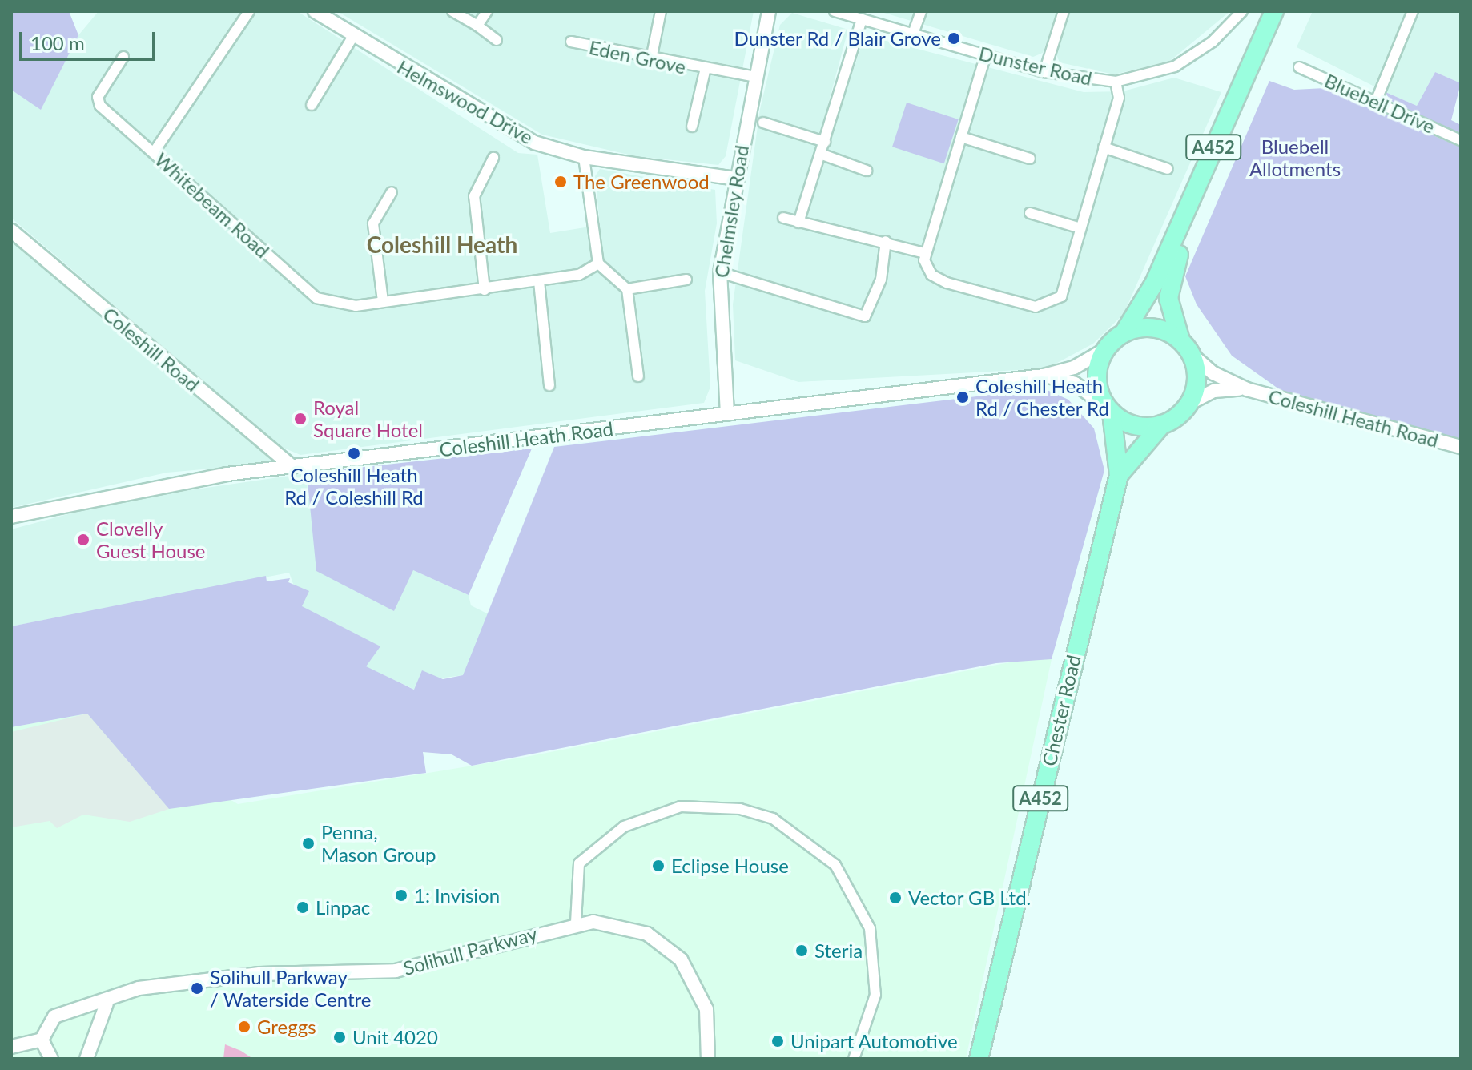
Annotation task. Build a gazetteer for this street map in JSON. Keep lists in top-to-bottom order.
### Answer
{
  "streets": {
    "highway": ["A452", "Chester Road"],
    "street": [
      "Eden Grove",
      "Dunster Road",
      "Helmswood Drive",
      "Bluebell Drive",
      "Whitebeam Road",
      "Chelmsley Road",
      "Coleshill Road",
      "Coleshill Heath Road",
      "Solihull Parkway"
    ]
  },
  "crossings": [
    ["Eden Grove", "Chelmsley Road"],
    ["Helmswood Drive", "Chelmsley Road"],
    ["A452", "Coleshill Heath Road"],
    ["A452", "Chester Road"],
    ["Chelmsley Road", "Coleshill Heath Road"],
    ["Coleshill Road", "Coleshill Heath Road"],
    ["Coleshill Heath Road", "Chester Road"]
  ],
  "districts": ["Coleshill Heath"],
  "parks": ["Bluebell Allotments"],
  "places": [
    "Dunster Rd / Blair Grove",
    "The Greenwood",
    "Coleshill Heath Rd / Chester Rd",
    "Royal Square Hotel",
    "Coleshill Heath Rd / Coleshill Rd",
    "Clovelly Guest House",
    "Penna, Mason Group",
    "Eclipse House",
    "1: Invision",
    "Vector GB Ltd.",
    "Linpac",
    "Steria",
    "Solihull Parkway / Waterside Centre",
    "Greggs",
    "Unit 4020",
    "Unipart Automotive"
  ],
  "scale_bar": "100 m"
}
